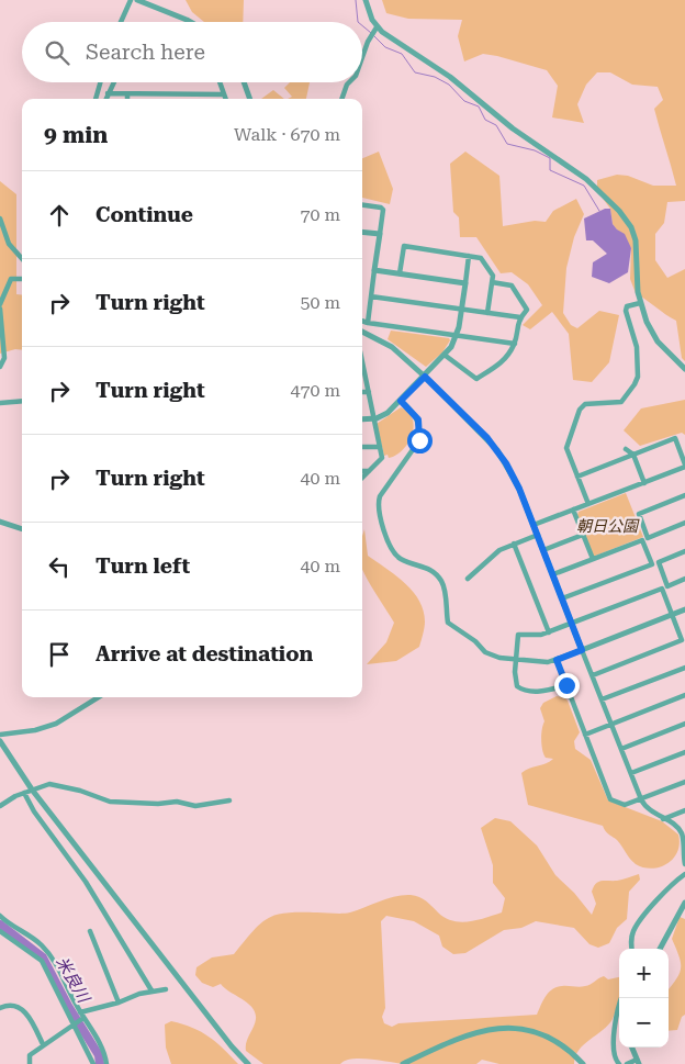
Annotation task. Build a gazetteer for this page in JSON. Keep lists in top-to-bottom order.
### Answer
{
  "water": ["米良川"],
  "parks": ["朝日公園"],
  "page": {
    "search": "Search here",
    "heading": ["9 min", "Walk · 670 m"],
    "list": [
      ["Continue", "70 m"],
      ["Turn right", "50 m"],
      ["Turn right", "470 m"],
      ["Turn right", "40 m"],
      ["Turn left", "40 m"],
      "Arrive at destination"
    ],
    "map_buttons": ["+", "−"]
  }
}
